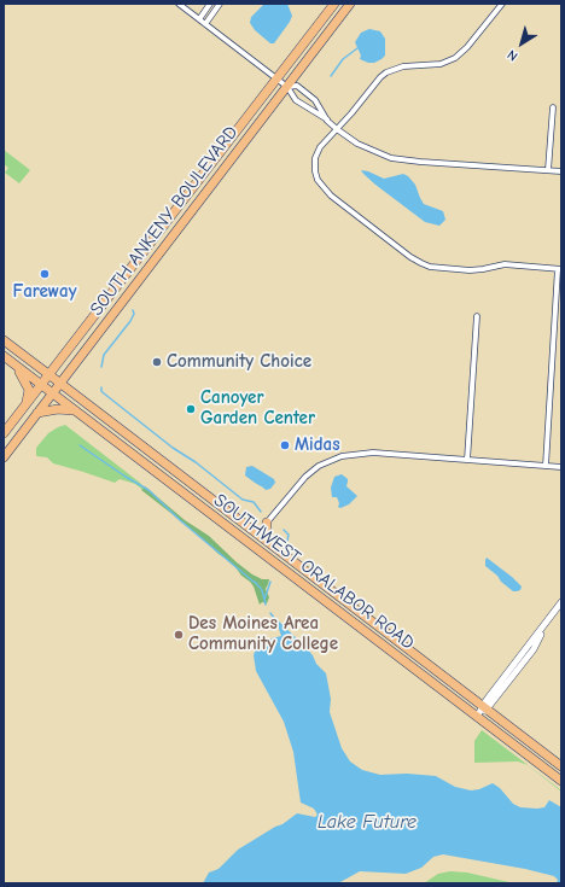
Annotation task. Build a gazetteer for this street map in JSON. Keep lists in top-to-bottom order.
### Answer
{
  "streets": {
    "main road": ["SOUTH ANKENY BOULEVARD", "SOUTHWEST ORALABOR ROAD"]
  },
  "crossings": [
    ["SOUTH ANKENY BOULEVARD", "SOUTHWEST ORALABOR ROAD"]
  ],
  "water": ["Lake Future"],
  "places": [
    "Fareway",
    "Community Choice",
    "Canoyer Garden Center",
    "Midas",
    "Des Moines Area Community College"
  ],
  "north": "bottom left"
}
